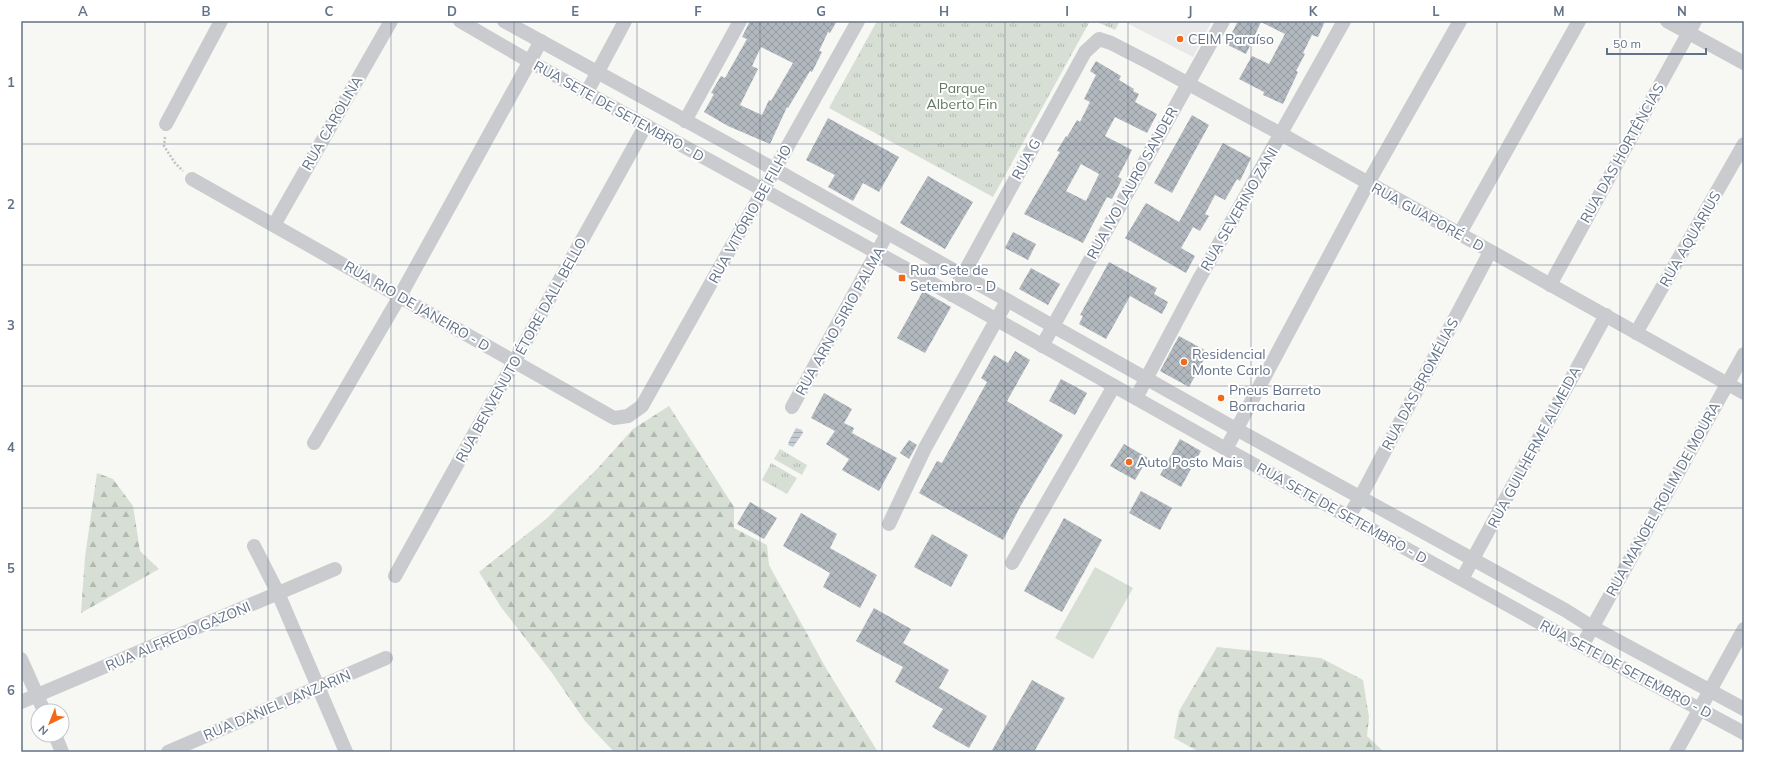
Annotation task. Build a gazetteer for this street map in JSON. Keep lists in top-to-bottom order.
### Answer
{
  "streets": {
    "street": [
      "RUA SETE DE SETEMBRO - D",
      "RUA CAROLINA",
      "RUA DAS HORTÊNCIAS",
      "RUA G",
      "RUA IVO LAURO SANDER",
      "RUA SEVERINO ZANI",
      "RUA VITÓRIO BE FILHO",
      "RUA GUAPORÉ - D",
      "RUA AQUARIUS",
      "RUA RIO DE JANEIRO - D",
      "RUA ARNO SIRIO PALMA",
      "RUA BENVENUTO ÉTORE DALL BELLO",
      "RUA DAS BROMÉLIAS",
      "RUA GUILHERME ALMEIDA",
      "RUA MANOEL ROLIM DE MOURA",
      "RUA ALFREDO GAZONI",
      "RUA DANIEL LANZARIN"
    ]
  },
  "crossings": [
    ["RUA SETE DE SETEMBRO - D", "RUA G"],
    ["RUA SETE DE SETEMBRO - D", "RUA IVO LAURO SANDER"],
    ["RUA SETE DE SETEMBRO - D", "RUA SEVERINO ZANI"],
    ["RUA SETE DE SETEMBRO - D", "RUA VITÓRIO BE FILHO"],
    ["RUA SETE DE SETEMBRO - D", "RUA ARNO SIRIO PALMA"],
    ["RUA SETE DE SETEMBRO - D", "RUA BENVENUTO ÉTORE DALL BELLO"],
    ["RUA SETE DE SETEMBRO - D", "RUA DAS BROMÉLIAS"],
    ["RUA SETE DE SETEMBRO - D", "RUA GUILHERME ALMEIDA"],
    ["RUA SETE DE SETEMBRO - D", "RUA MANOEL ROLIM DE MOURA"],
    ["RUA CAROLINA", "RUA RIO DE JANEIRO - D"],
    ["RUA DAS HORTÊNCIAS", "RUA GUAPORÉ - D"],
    ["RUA G", "RUA GUAPORÉ - D"],
    ["RUA IVO LAURO SANDER", "RUA GUAPORÉ - D"],
    ["RUA SEVERINO ZANI", "RUA GUAPORÉ - D"],
    ["RUA VITÓRIO BE FILHO", "RUA RIO DE JANEIRO - D"],
    ["RUA GUAPORÉ - D", "RUA AQUARIUS"],
    ["RUA GUAPORÉ - D", "RUA DAS BROMÉLIAS"],
    ["RUA GUAPORÉ - D", "RUA GUILHERME ALMEIDA"],
    ["RUA GUAPORÉ - D", "RUA MANOEL ROLIM DE MOURA"],
    ["RUA RIO DE JANEIRO - D", "RUA BENVENUTO ÉTORE DALL BELLO"]
  ],
  "parks": ["Parque Alberto Fin"],
  "places": {
    "other": [
      "CEIM Paraíso",
      "Residencial Monte Carlo",
      "Pneus Barreto Borracharia",
      "Auto Posto Mais"
    ],
    "transit": ["Rua Sete de Setembro - D"]
  },
  "scale_bar": "50 m",
  "north": "bottom left",
  "grid": {
    "columns": [
      "A",
      "B",
      "C",
      "D",
      "E",
      "F",
      "G",
      "H",
      "I",
      "J",
      "K",
      "L",
      "M",
      "N"
    ],
    "rows": [
      "1",
      "2",
      "3",
      "4",
      "5",
      "6"
    ]
  }
}
